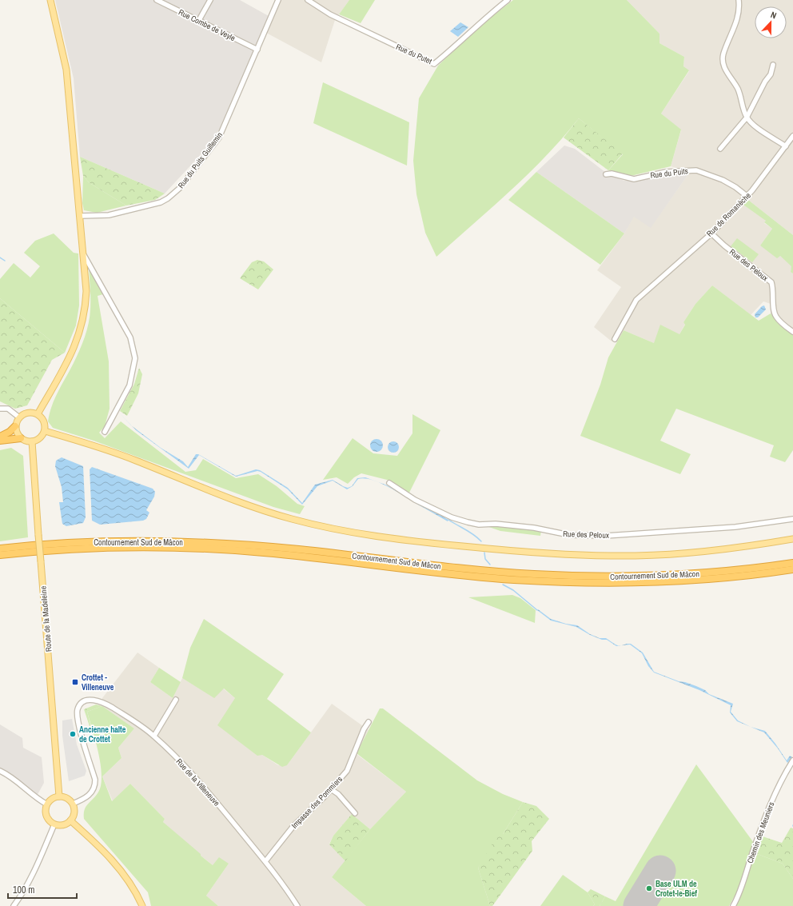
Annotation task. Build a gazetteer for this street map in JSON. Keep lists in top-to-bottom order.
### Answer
{
  "streets": {
    "highway": ["Contournement Sud de Mâcon"],
    "main road": ["Route de la Madeleine"],
    "street": [
      "Rue Combe de Veyle",
      "Rue du Putet",
      "Rue du Puits Guillemin",
      "Rue du Puits",
      "Rue de Romanèche",
      "Rue des Peloux",
      "Rue de la Villeneuve",
      "Impasse des Pommiers",
      "Chemin des Meuniers"
    ]
  },
  "crossings": [
    ["Rue Combe de Veyle", "Rue du Puits Guillemin"],
    ["Rue du Puits", "Rue de Romanèche"],
    ["Rue de Romanèche", "Rue des Peloux"],
    ["Route de la Madeleine", "Rue de la Villeneuve"],
    ["Rue de la Villeneuve", "Impasse des Pommiers"]
  ],
  "places": {
    "transit": ["Crottet - Villeneuve"],
    "other": ["Ancienne halte de Crottet", "Base ULM de Crotet-le-Bief"]
  },
  "scale_bar": "100 m",
  "north": "top"
}
